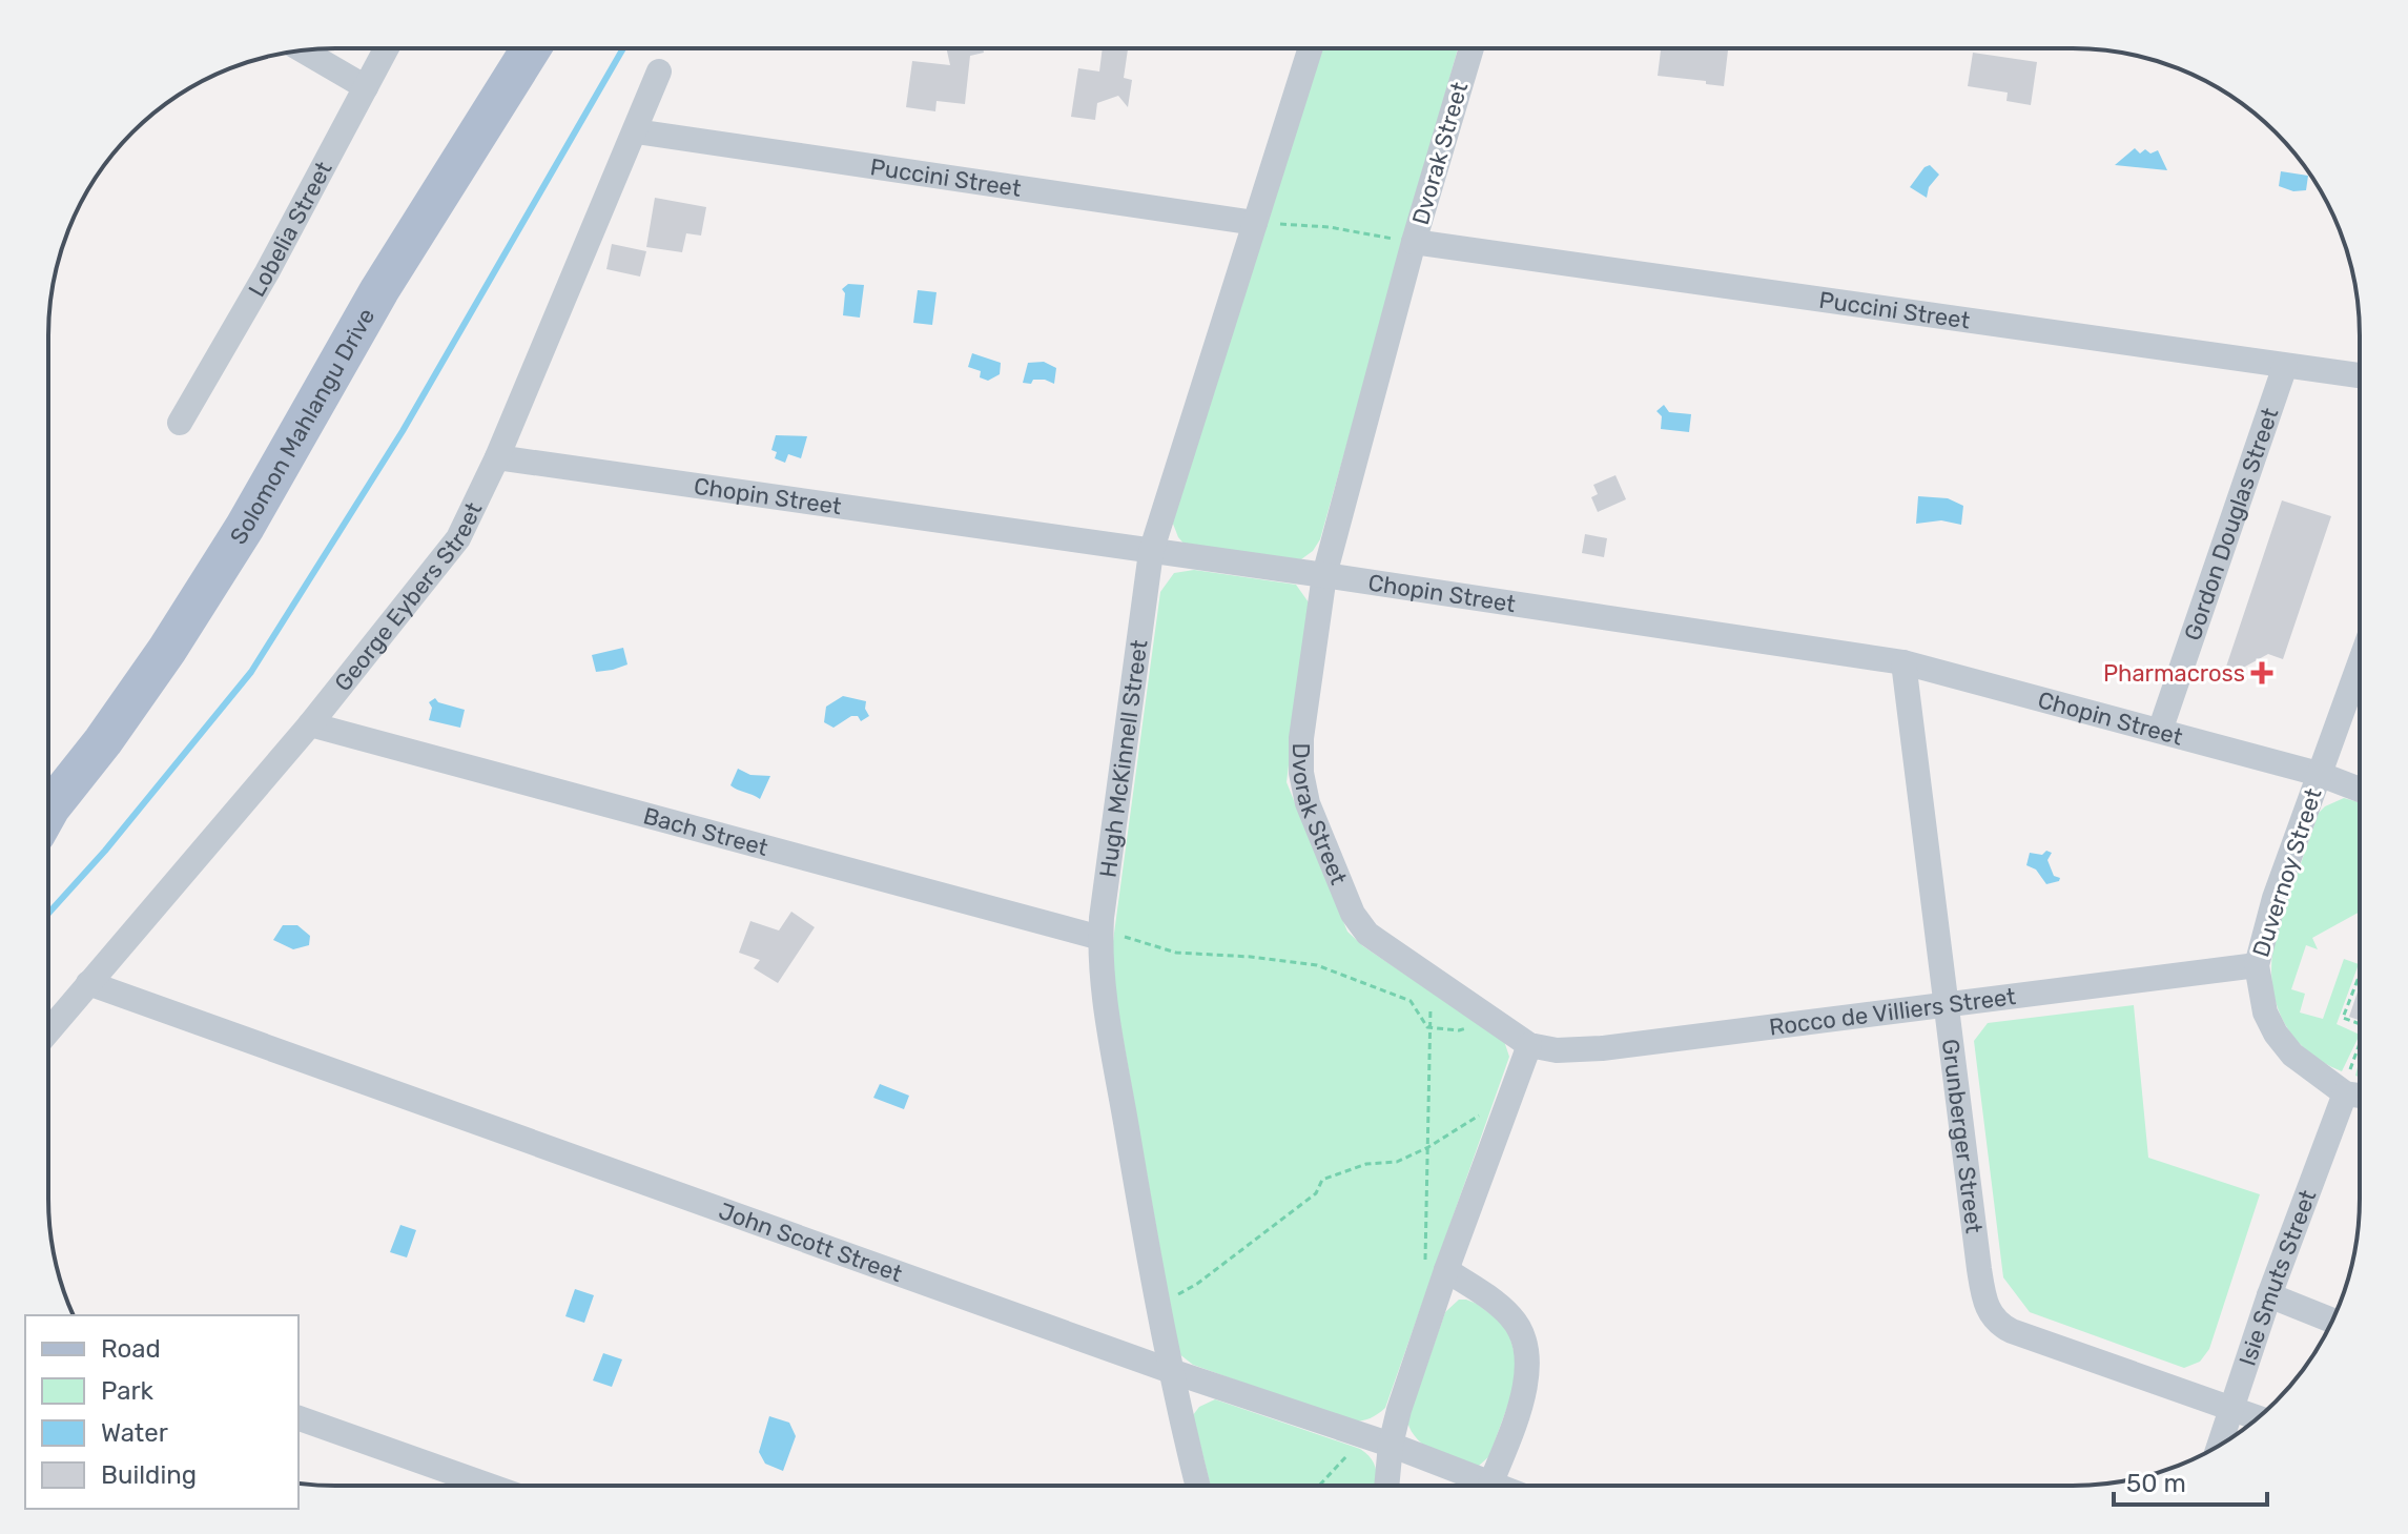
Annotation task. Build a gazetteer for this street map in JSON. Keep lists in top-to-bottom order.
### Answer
{
  "streets": {
    "main road": ["Solomon Mahlangu Drive"],
    "street": [
      "Dvorak Street",
      "Puccini Street",
      "Lobelia Street",
      "Chopin Street",
      "Gordon Douglas Street",
      "George Eybers Street",
      "Hugh McKinnell Street",
      "Bach Street",
      "Duvernoy Street",
      "Rocco de Villiers Street",
      "Grunberger Street",
      "John Scott Street",
      "Isie Smuts Street"
    ]
  },
  "crossings": [
    ["Dvorak Street", "Puccini Street"],
    ["Dvorak Street", "Chopin Street"],
    ["Dvorak Street", "Rocco de Villiers Street"],
    ["Puccini Street", "Gordon Douglas Street"],
    ["Puccini Street", "George Eybers Street"],
    ["Puccini Street", "Hugh McKinnell Street"],
    ["Chopin Street", "Gordon Douglas Street"],
    ["Chopin Street", "George Eybers Street"],
    ["Chopin Street", "Hugh McKinnell Street"],
    ["Chopin Street", "Duvernoy Street"],
    ["Chopin Street", "Grunberger Street"],
    ["George Eybers Street", "Bach Street"],
    ["George Eybers Street", "John Scott Street"],
    ["Hugh McKinnell Street", "Bach Street"],
    ["Hugh McKinnell Street", "John Scott Street"],
    ["Duvernoy Street", "Rocco de Villiers Street"],
    ["Duvernoy Street", "Isie Smuts Street"],
    ["Rocco de Villiers Street", "Grunberger Street"],
    ["Grunberger Street", "Isie Smuts Street"]
  ],
  "places": {
    "health": ["Pharmacross"]
  },
  "legend": [
    "Road",
    "Park",
    "Water",
    "Building"
  ],
  "scale_bar": "50 m"
}
